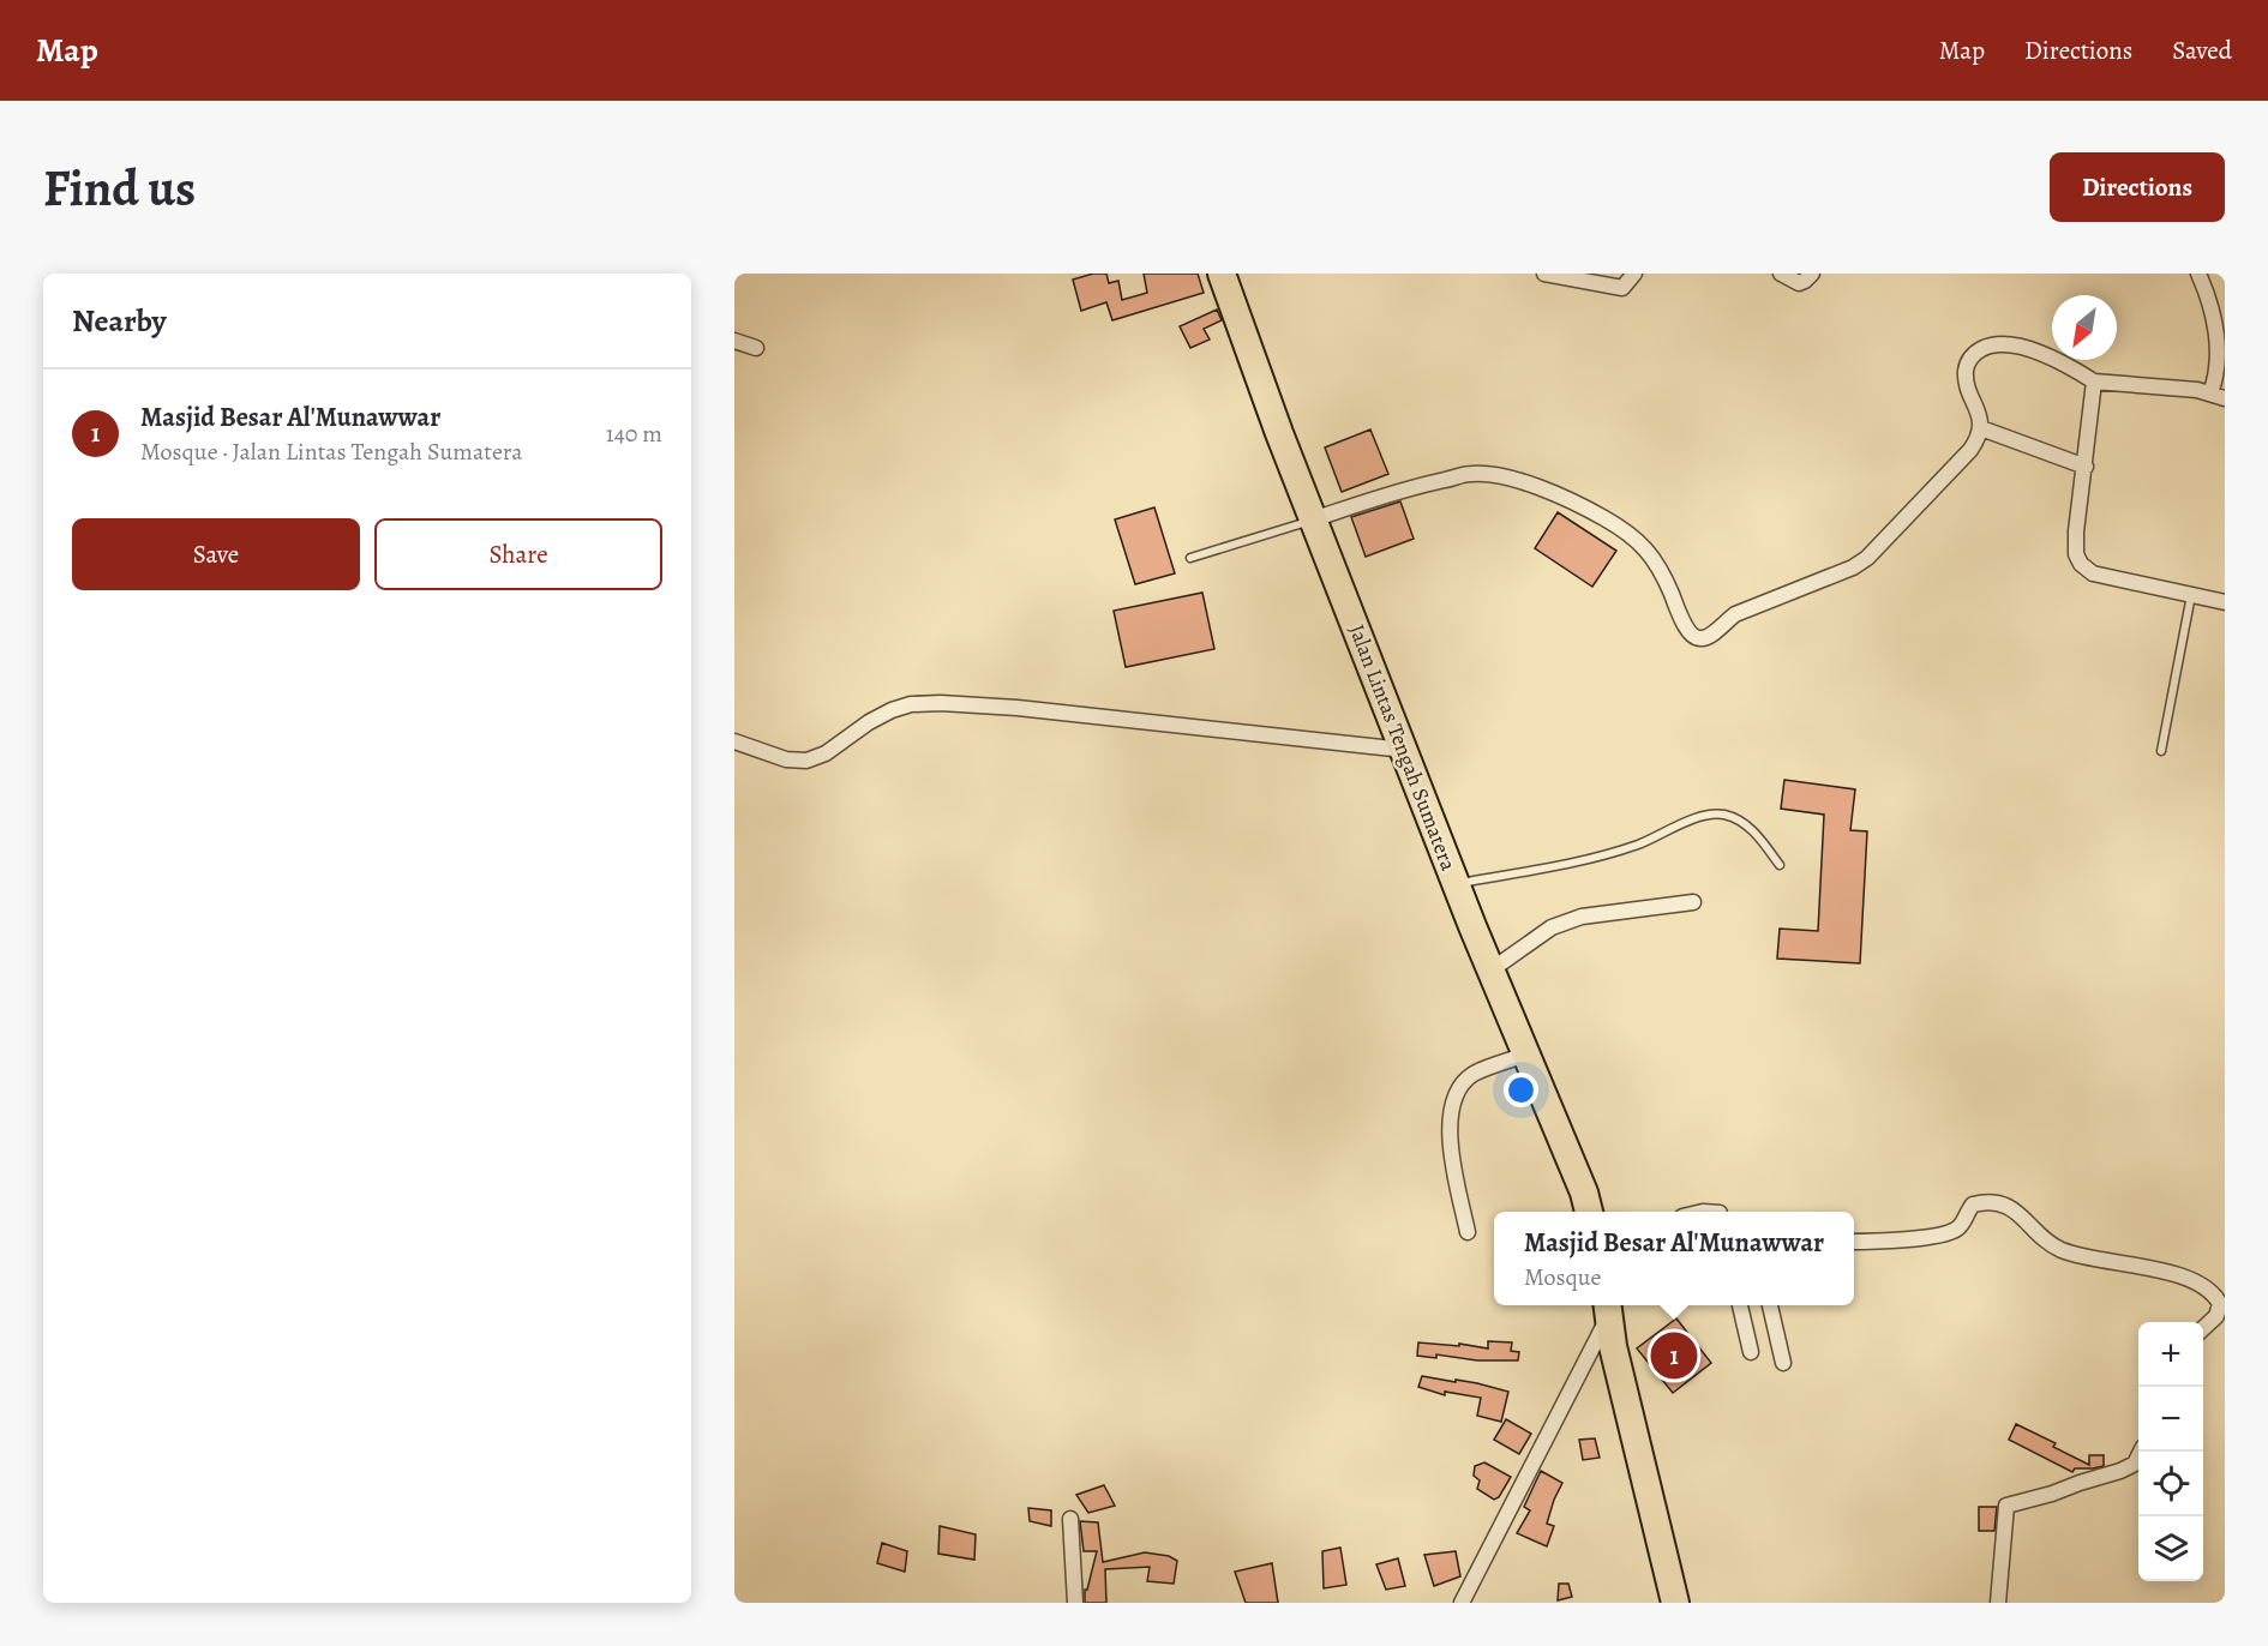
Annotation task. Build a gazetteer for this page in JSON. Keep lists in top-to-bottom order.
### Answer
{
  "streets": {
    "highway": ["Jalan Lintas Tengah Sumatera"]
  },
  "north": "bottom left",
  "page": {
    "header": "Map",
    "nav": ["Map", "Directions", "Saved"],
    "buttons": [
      "Directions",
      ["Save", "Share"]
    ],
    "title": "Find us",
    "heading": "Nearby",
    "list": [
      {
        "mark": "1",
        "name": "Masjid Besar Al'Munawwar",
        "note": "Mosque · Jalan Lintas Tengah Sumatera",
        "value": "140 m"
      }
    ],
    "popup": ["Masjid Besar Al'Munawwar", "Mosque"],
    "map_buttons": ["+", "−"],
    "pins": "1"
  }
}
